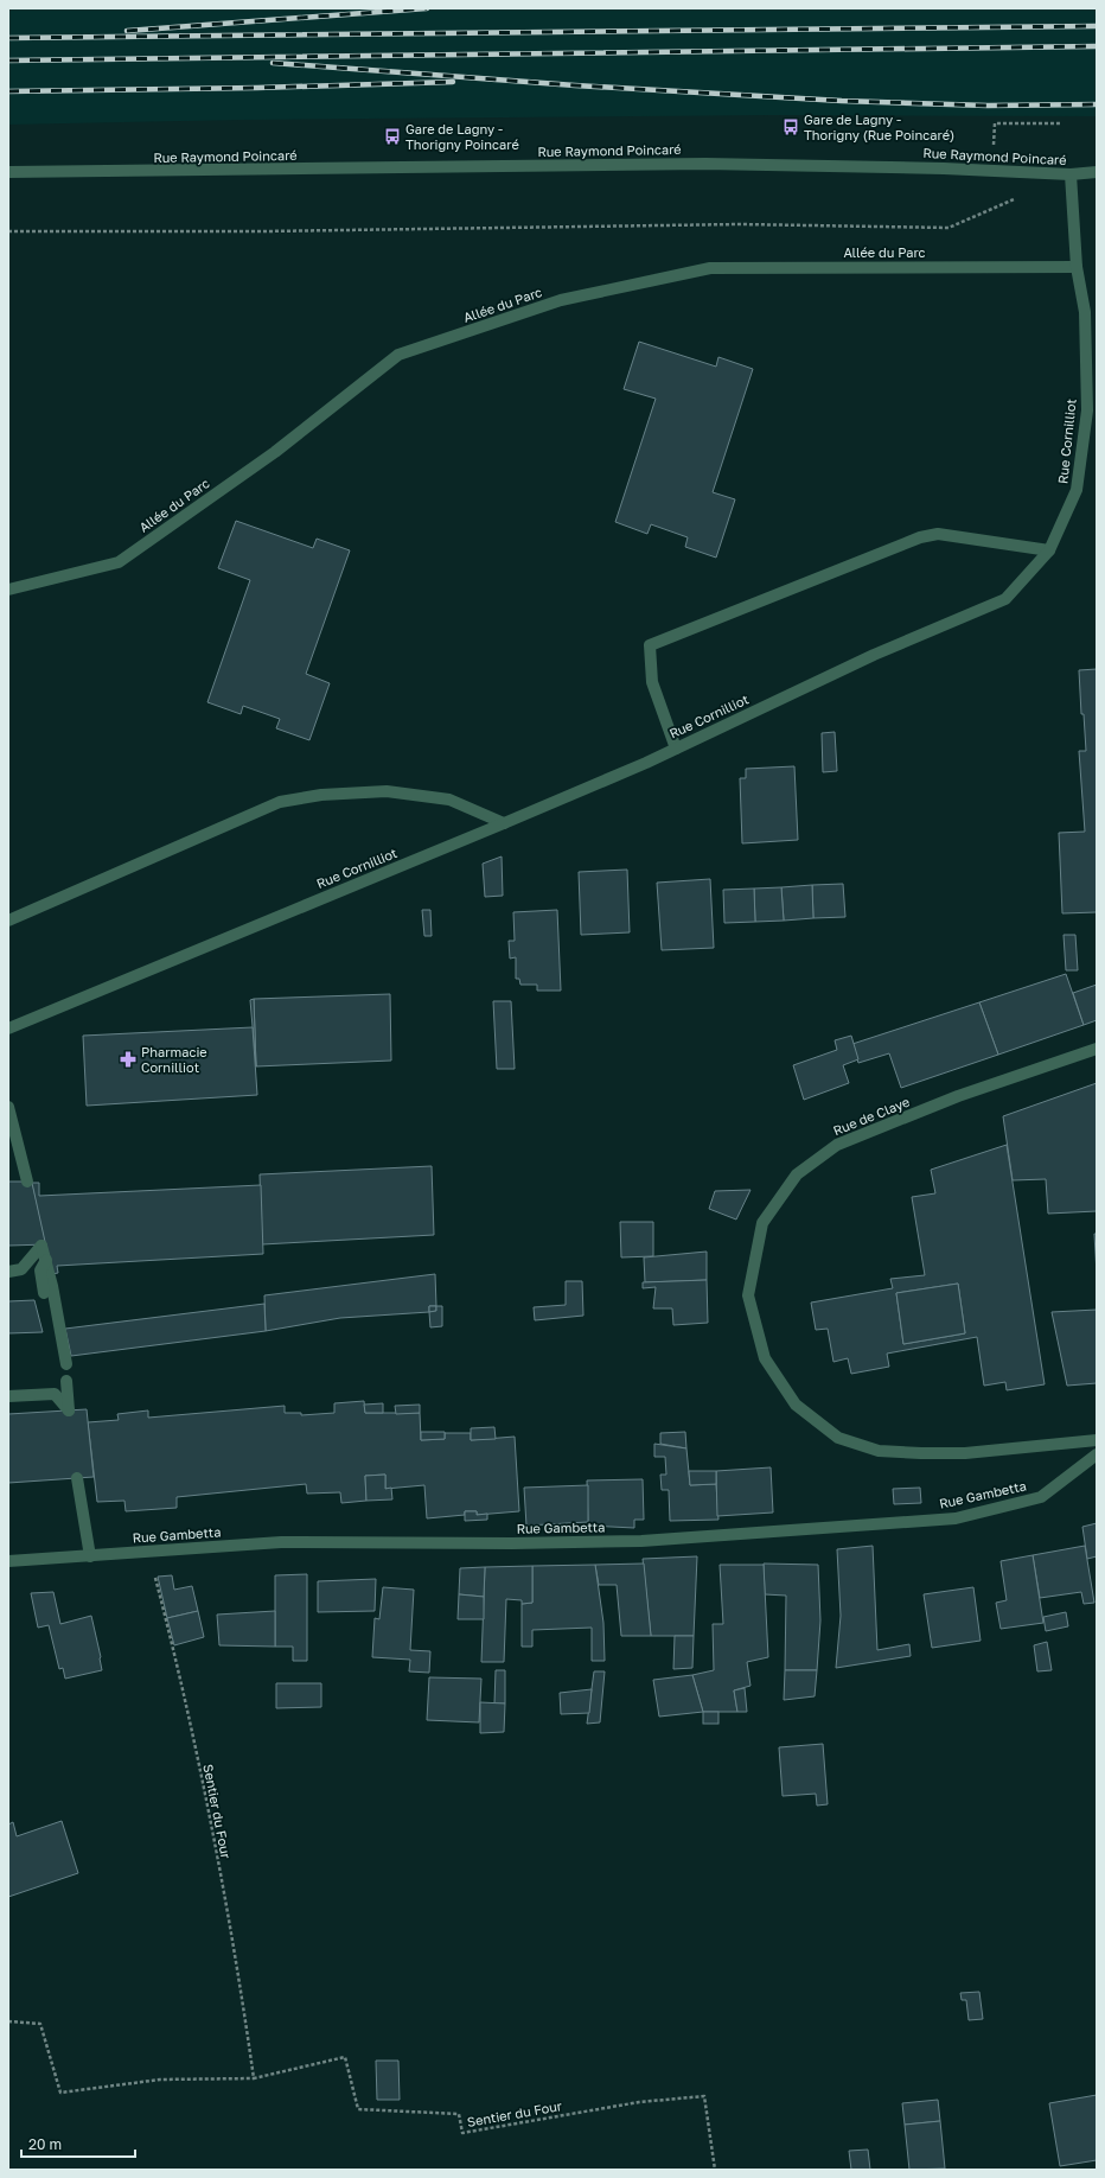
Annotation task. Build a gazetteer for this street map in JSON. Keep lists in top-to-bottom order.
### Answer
{
  "streets": {
    "street": [
      "Rue Raymond Poincaré",
      "Allée du Parc",
      "Rue Cornilliot",
      "Rue de Claye",
      "Rue Gambetta"
    ],
    "path": ["Sentier du Four"]
  },
  "crossings": [
    ["Rue Raymond Poincaré", "Rue Cornilliot"],
    ["Allée du Parc", "Rue Cornilliot"],
    ["Rue Gambetta", "Sentier du Four"]
  ],
  "places": {
    "bus stop": ["Gare de Lagny - Thorigny (Rue Poincaré)", "Gare de Lagny - Thorigny Poincaré"],
    "pharmacy": ["Pharmacie Cornilliot"]
  },
  "scale_bar": "20 m"
}
